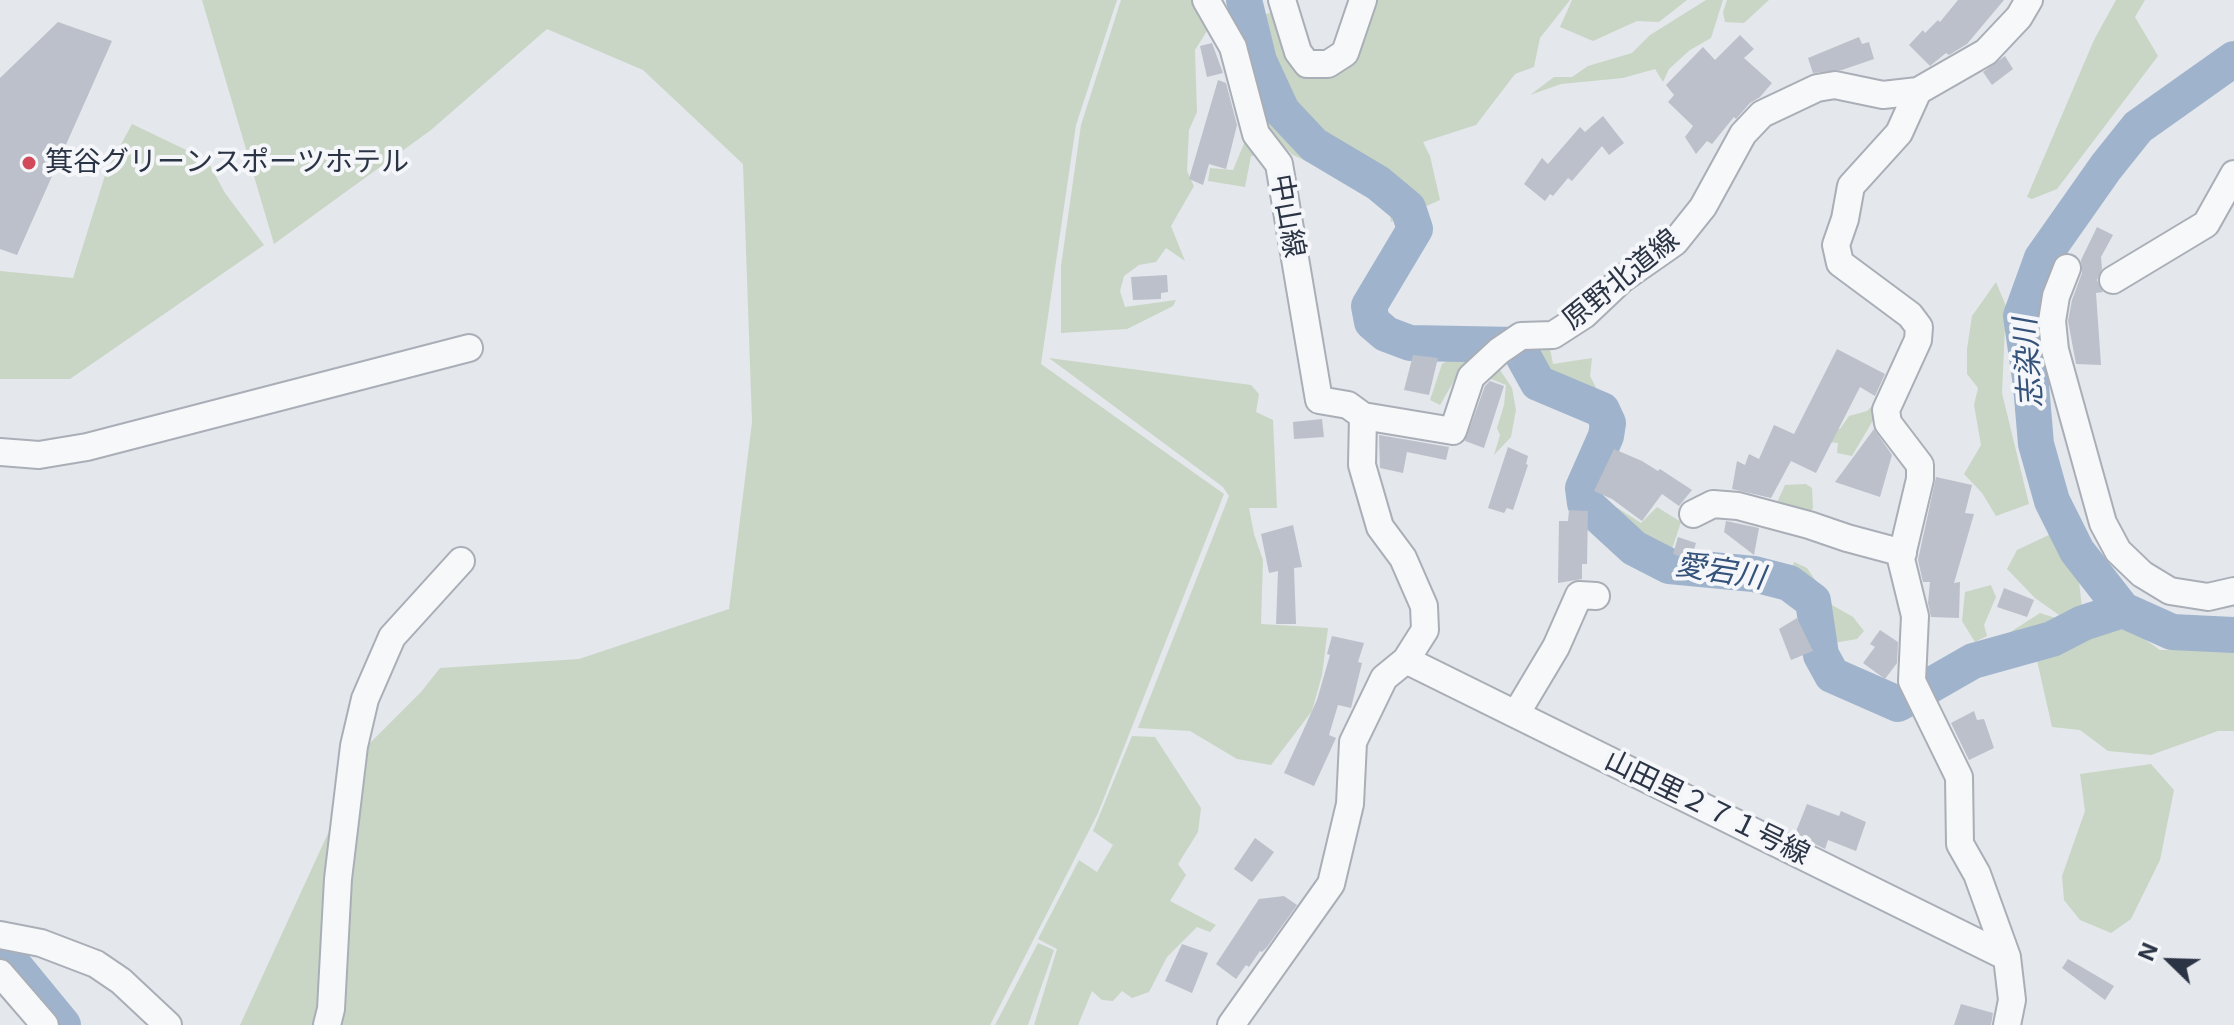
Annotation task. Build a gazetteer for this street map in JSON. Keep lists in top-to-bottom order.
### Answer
{
  "streets": {
    "street": ["中山線", "原野北道線", "山田里２７１号線"]
  },
  "crossings": [
    ["中山線", "原野北道線"]
  ],
  "water": ["志染川", "愛宕川"],
  "places": ["箕谷グリーンスポーツホテル"],
  "north": "top left"
}
